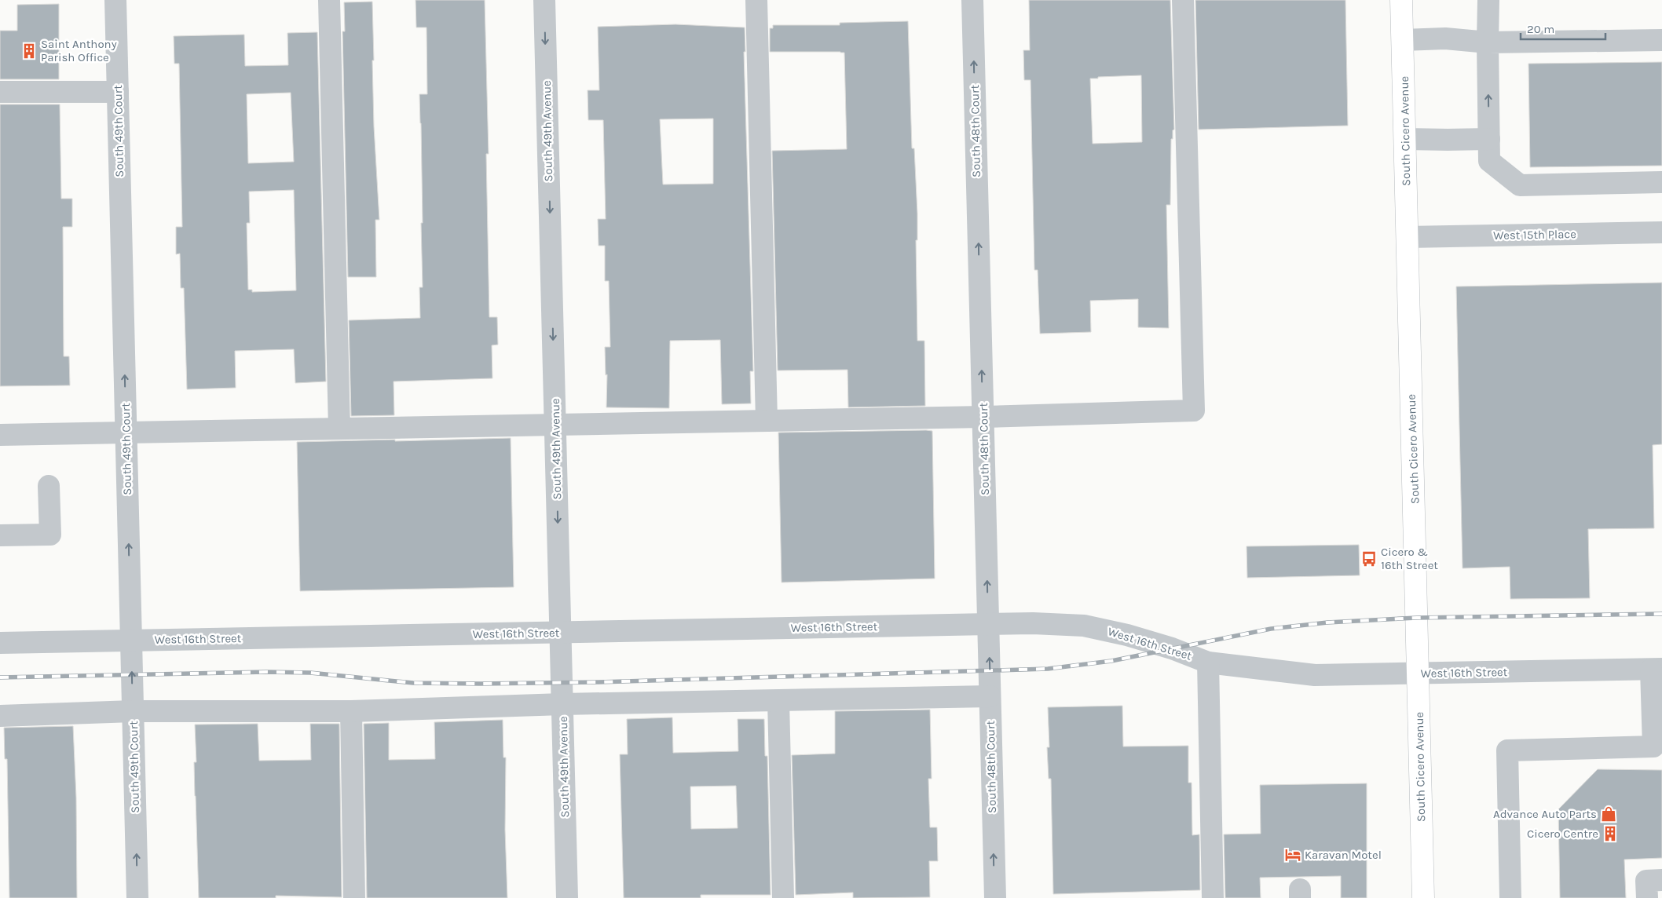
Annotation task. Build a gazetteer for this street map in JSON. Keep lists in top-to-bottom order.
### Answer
{
  "streets": {
    "main road": ["South Cicero Avenue"],
    "street": [
      "South 49th Court",
      "South 49th Avenue",
      "South 48th Court",
      "West 15th Place",
      "West 16th Street"
    ]
  },
  "crossings": [
    ["South 49th Court", "West 16th Street"],
    ["South 49th Avenue", "West 16th Street"],
    ["South 48th Court", "West 16th Street"],
    ["South Cicero Avenue", "West 15th Place"],
    ["South Cicero Avenue", "West 16th Street"]
  ],
  "one_way": ["South 49th Court", "South 49th Avenue", "South 48th Court"],
  "places": {
    "building": ["Saint Anthony Parish Office", "Cicero Centre"],
    "bus stop": ["Cicero & 16th Street"],
    "shop": ["Advance Auto Parts"],
    "hotel": ["Karavan Motel"]
  },
  "scale_bar": "20 m"
}
